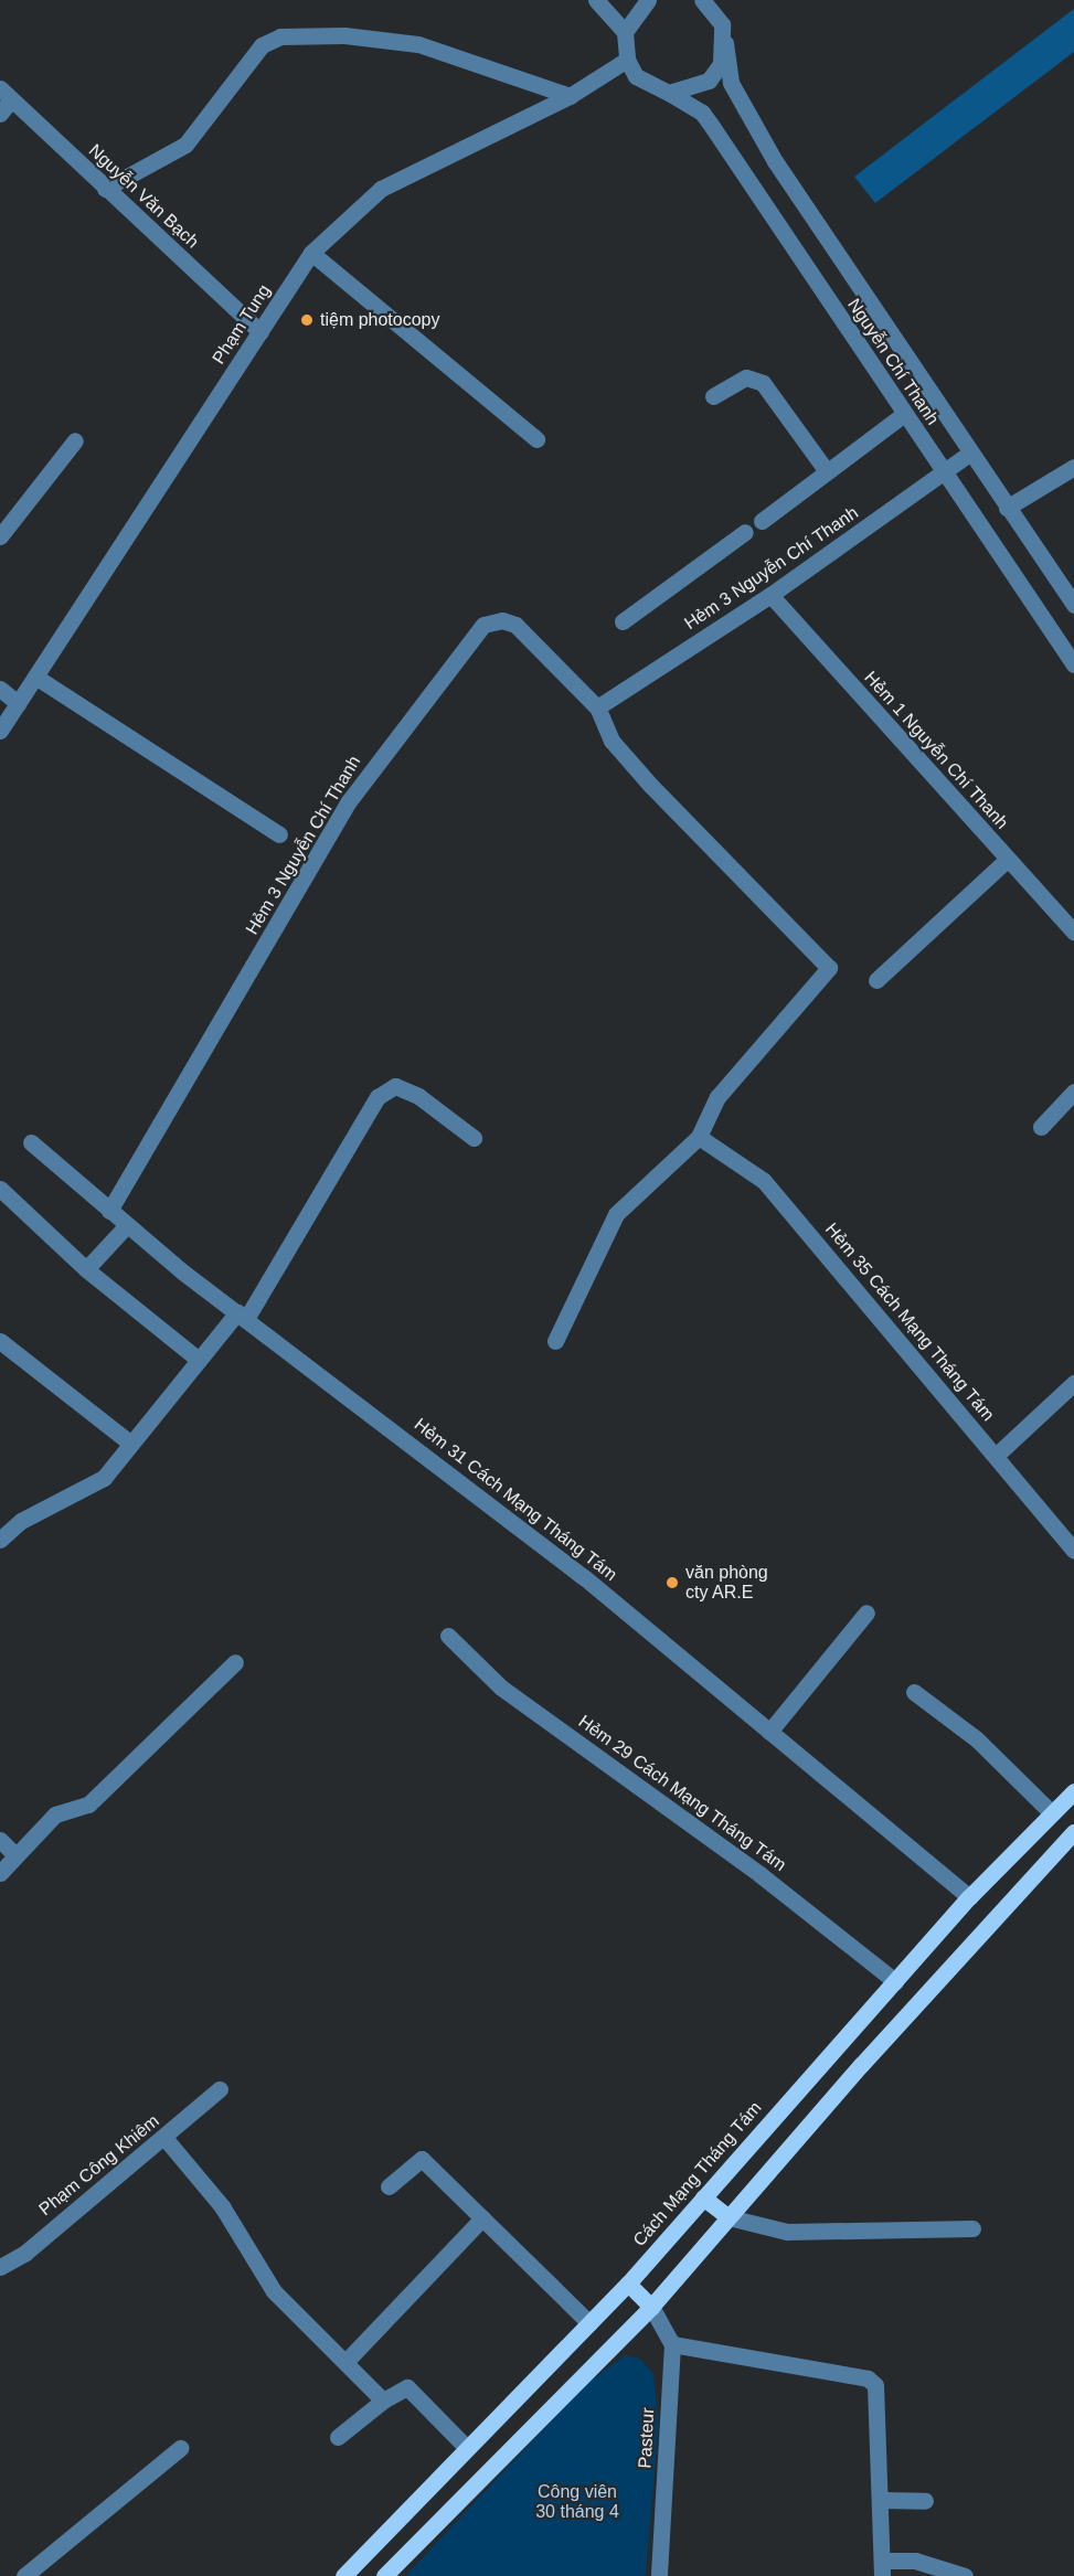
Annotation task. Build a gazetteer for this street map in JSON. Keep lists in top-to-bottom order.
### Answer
{
  "streets": {
    "main road": ["Cách Mạng Tháng Tám"],
    "street": [
      "Nguyễn Văn Bạch",
      "Phạm Tung",
      "Nguyễn Chí Thanh",
      "Hẻm 3 Nguyễn Chí Thanh",
      "Hẻm 1 Nguyễn Chí Thanh",
      "Hẻm 35 Cách Mạng Tháng Tám",
      "Hẻm 31 Cách Mạng Tháng Tám",
      "Hẻm 29 Cách Mạng Tháng Tám",
      "Phạm Công Khiêm",
      "Pasteur"
    ]
  },
  "crossings": [
    ["Nguyễn Văn Bạch", "Phạm Tung"],
    ["Phạm Tung", "Nguyễn Chí Thanh"],
    ["Nguyễn Chí Thanh", "Hẻm 3 Nguyễn Chí Thanh"],
    ["Hẻm 3 Nguyễn Chí Thanh", "Hẻm 1 Nguyễn Chí Thanh"],
    ["Hẻm 3 Nguyễn Chí Thanh", "Hẻm 31 Cách Mạng Tháng Tám"],
    ["Hẻm 31 Cách Mạng Tháng Tám", "Cách Mạng Tháng Tám"],
    ["Hẻm 29 Cách Mạng Tháng Tám", "Cách Mạng Tháng Tám"]
  ],
  "parks": ["Công viên 30 tháng 4"],
  "places": ["tiệm photocopy", "văn phòng cty AR.E"]
}
